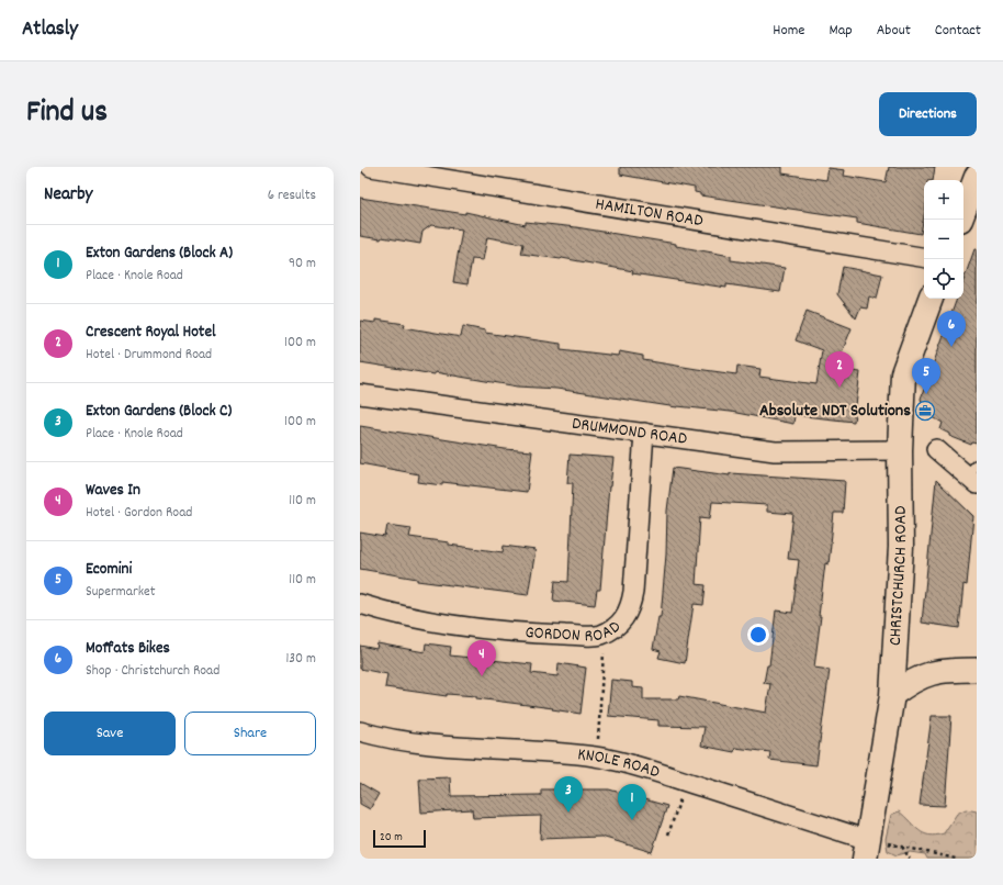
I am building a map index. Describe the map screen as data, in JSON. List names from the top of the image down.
{
  "streets": {
    "main road": ["CHRISTCHURCH ROAD"],
    "street": [
      "HAMILTON ROAD",
      "DRUMMOND ROAD",
      "GORDON ROAD",
      "KNOLE ROAD"
    ]
  },
  "crossings": [
    ["DRUMMOND ROAD", "CHRISTCHURCH ROAD"],
    ["DRUMMOND ROAD", "GORDON ROAD"],
    ["CHRISTCHURCH ROAD", "KNOLE ROAD"]
  ],
  "places": {
    "office": ["Absolute NDT Solutions"]
  },
  "scale_bar": "20 m",
  "page": {
    "header": "Atlasly",
    "nav": [
      "Home",
      "Map",
      "About",
      "Contact"
    ],
    "title": "Find us",
    "buttons": [
      "Directions",
      ["Save", "Share"]
    ],
    "heading": ["Nearby", "6 results"],
    "map_buttons": ["+", "−"],
    "list": [
      {
        "mark": "1",
        "name": "Exton Gardens (Block A)",
        "note": "Place · Knole Road",
        "value": "90 m"
      },
      {
        "mark": "2",
        "name": "Crescent Royal Hotel",
        "note": "Hotel · Drummond Road",
        "value": "100 m"
      },
      {
        "mark": "3",
        "name": "Exton Gardens (Block C)",
        "note": "Place · Knole Road",
        "value": "100 m"
      },
      {
        "mark": "4",
        "name": "Waves In",
        "note": "Hotel · Gordon Road",
        "value": "110 m"
      },
      {
        "mark": "5",
        "name": "Ecomini",
        "note": "Supermarket",
        "value": "110 m"
      },
      {
        "mark": "6",
        "name": "Moffats Bikes",
        "note": "Shop · Christchurch Road",
        "value": "130 m"
      }
    ],
    "pins": [
      "6",
      "2",
      "5",
      "4",
      "3",
      "1"
    ],
    "scale": "20 m"
  }
}
